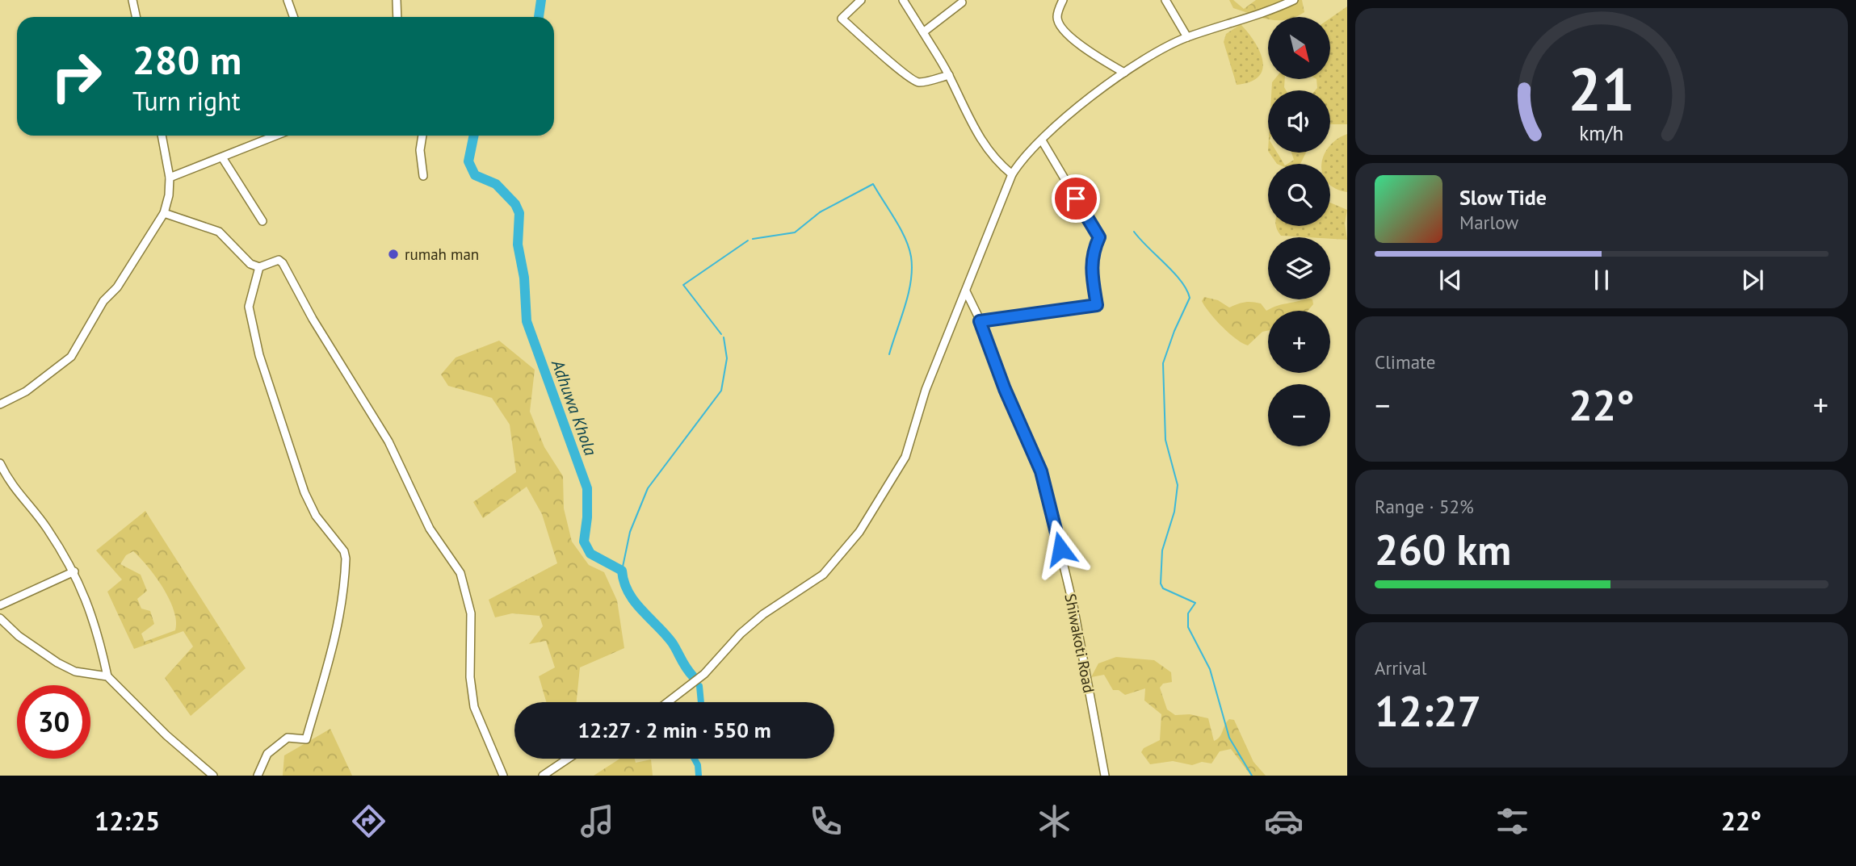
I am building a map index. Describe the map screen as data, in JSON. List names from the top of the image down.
{
  "streets": {
    "street": ["Shiwakoti Road"]
  },
  "water": ["Adhuwa Khola"],
  "places": ["rumah man"],
  "north": "bottom right",
  "page": {
    "map_buttons": ["+", "−"],
    "turn": ["280 m", "Turn right"],
    "song": ["Slow Tide", "Marlow"],
    "tile": [
      "Climate",
      ["Range · 52%", "260 km"],
      ["Arrival", "12:27"]
    ],
    "heat": ["−", "22°", "+"],
    "limit": "30",
    "trip": "12:27 · 2 min · 550 m",
    "tabs": ["12:25", "22°"],
    "gauge": ["21", "km/h"]
  }
}
